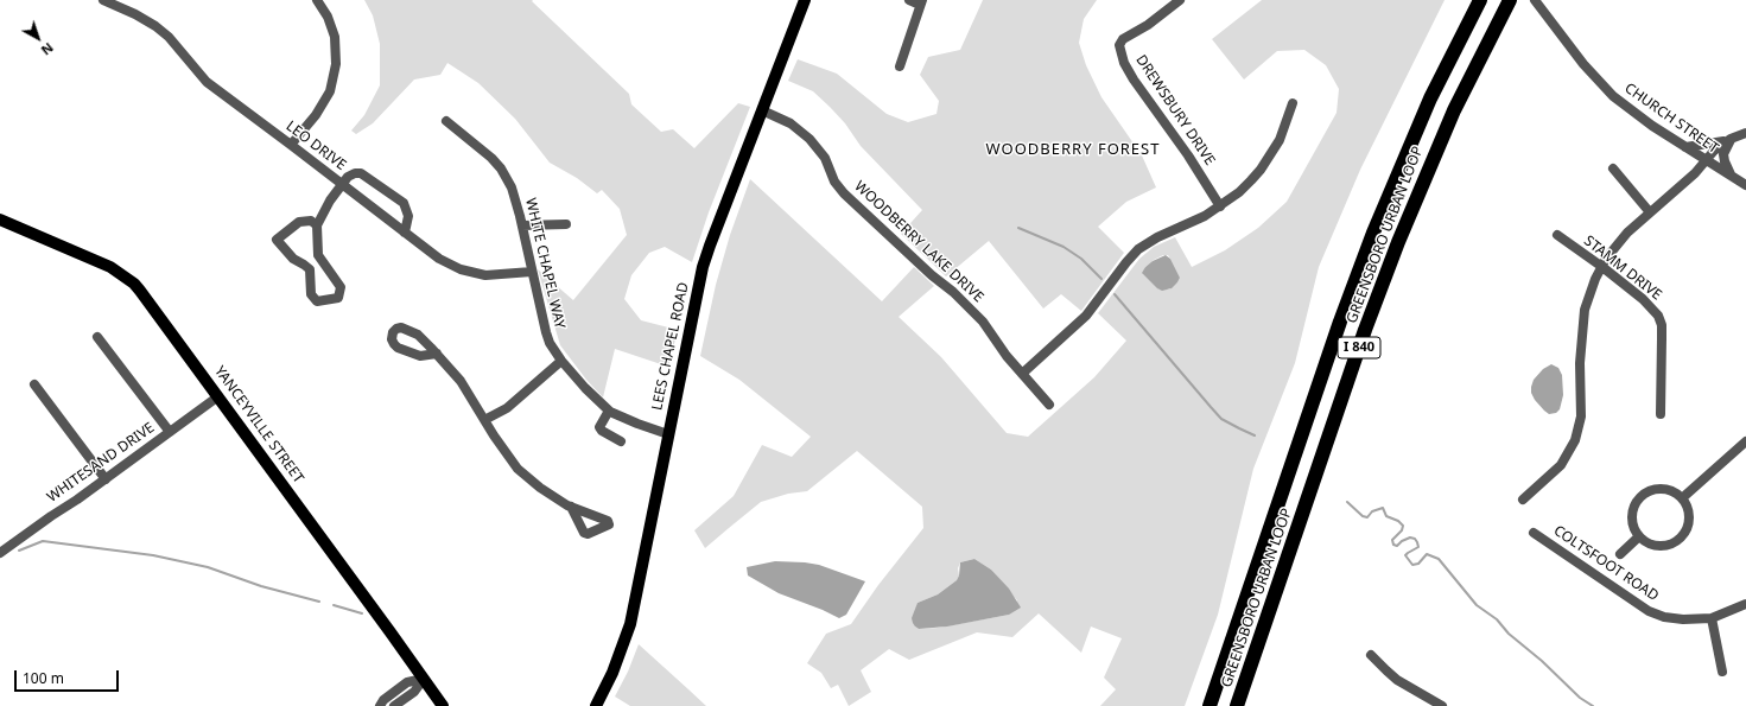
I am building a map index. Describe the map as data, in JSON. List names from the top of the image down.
{
  "streets": {
    "highway": ["GREENSBORO URBAN LOOP", "I 840"],
    "main road": ["LEES CHAPEL ROAD", "YANCEYVILLE STREET"],
    "street": [
      "DREWSBURY DRIVE",
      "CHURCH STREET",
      "LEO DRIVE",
      "WOODBERRY LAKE DRIVE",
      "WHITE CHAPEL WAY",
      "STAMM DRIVE",
      "WHITESAND DRIVE",
      "COLTSFOOT ROAD"
    ]
  },
  "crossings": [
    ["LEO DRIVE", "WHITE CHAPEL WAY"],
    ["WOODBERRY LAKE DRIVE", "LEES CHAPEL ROAD"],
    ["WHITE CHAPEL WAY", "LEES CHAPEL ROAD"],
    ["YANCEYVILLE STREET", "WHITESAND DRIVE"]
  ],
  "districts": ["WOODBERRY FOREST"],
  "scale_bar": "100 m",
  "north": "bottom right"
}
